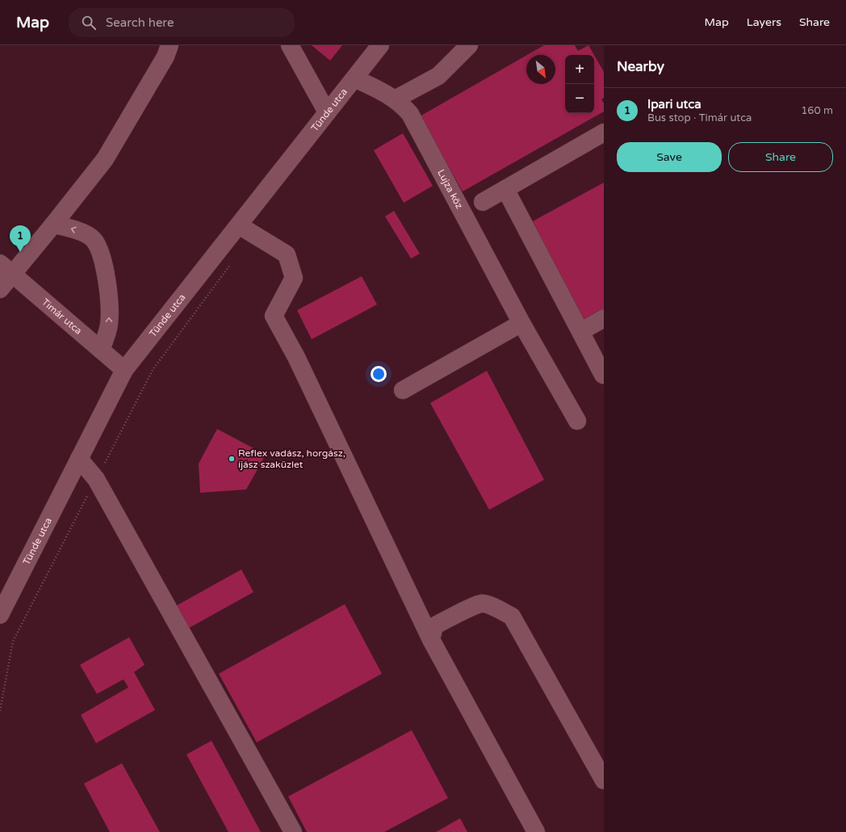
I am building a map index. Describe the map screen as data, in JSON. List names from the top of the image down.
{
  "streets": {
    "street": ["Tünde utca", "Lujza köz", "Timár utca"]
  },
  "crossings": [
    ["Tünde utca", "Lujza köz"],
    ["Tünde utca", "Timár utca"]
  ],
  "places": ["Reflex vadász, horgász, íjász szaküzlet"],
  "north": "bottom right",
  "page": {
    "header": "Map",
    "search": "Search here",
    "nav": ["Map", "Layers", "Share"],
    "heading": "Nearby",
    "map_buttons": ["+", "−"],
    "list": [
      {
        "mark": "1",
        "name": "Ipari utca",
        "note": "Bus stop · Timár utca",
        "value": "160 m"
      }
    ],
    "buttons": ["Save", "Share"],
    "pins": "1"
  }
}
